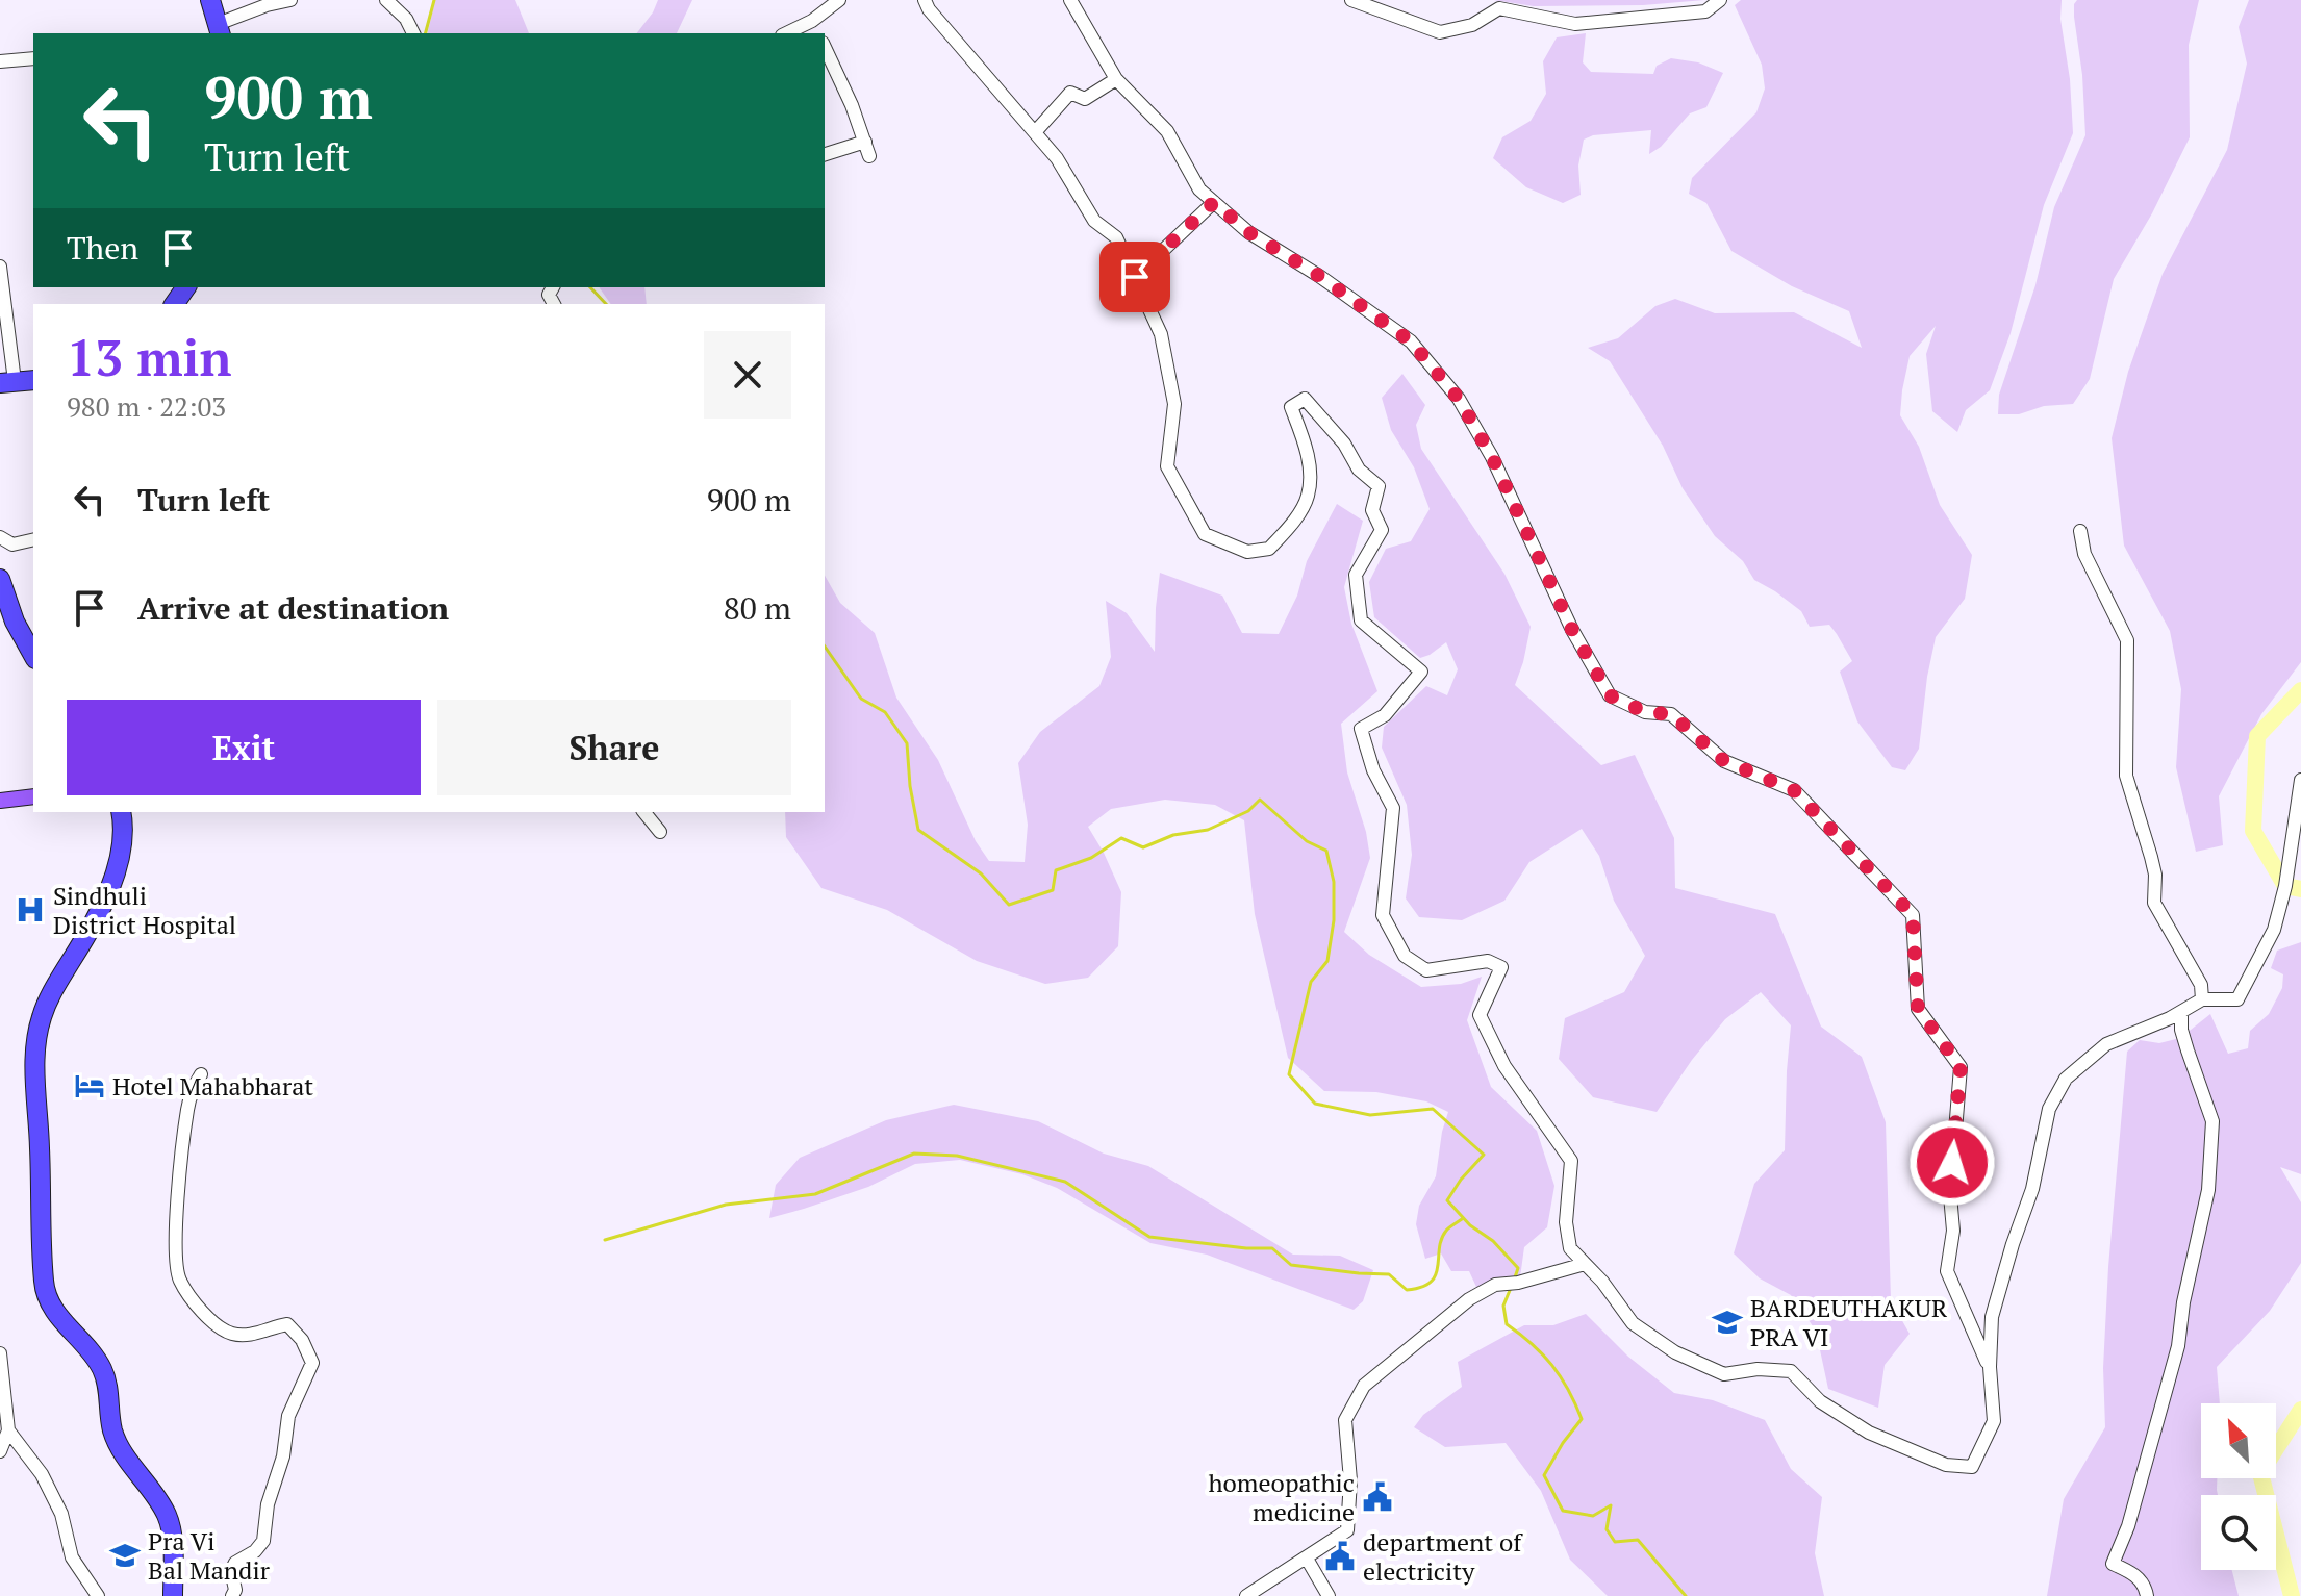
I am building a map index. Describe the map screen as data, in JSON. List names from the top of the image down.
{
  "places": {
    "hospital": ["Sindhuli District Hospital"],
    "hotel": ["Hotel Mahabharat"],
    "school or university": ["BARDEUTHAKUR PRA VI", "Pra Vi Bal Mandir"],
    "public building": ["homeopathic medicine", "department of electricity"]
  },
  "north": "top left",
  "page": {
    "turn": ["900 m", "Turn left"],
    "then": "Then",
    "heading": ["13 min", "980 m · 22:03"],
    "list": [
      {
        "name": "Turn left",
        "value": "900 m"
      },
      {
        "name": "Arrive at destination",
        "value": "80 m"
      }
    ],
    "buttons": ["Exit", "Share"]
  }
}
